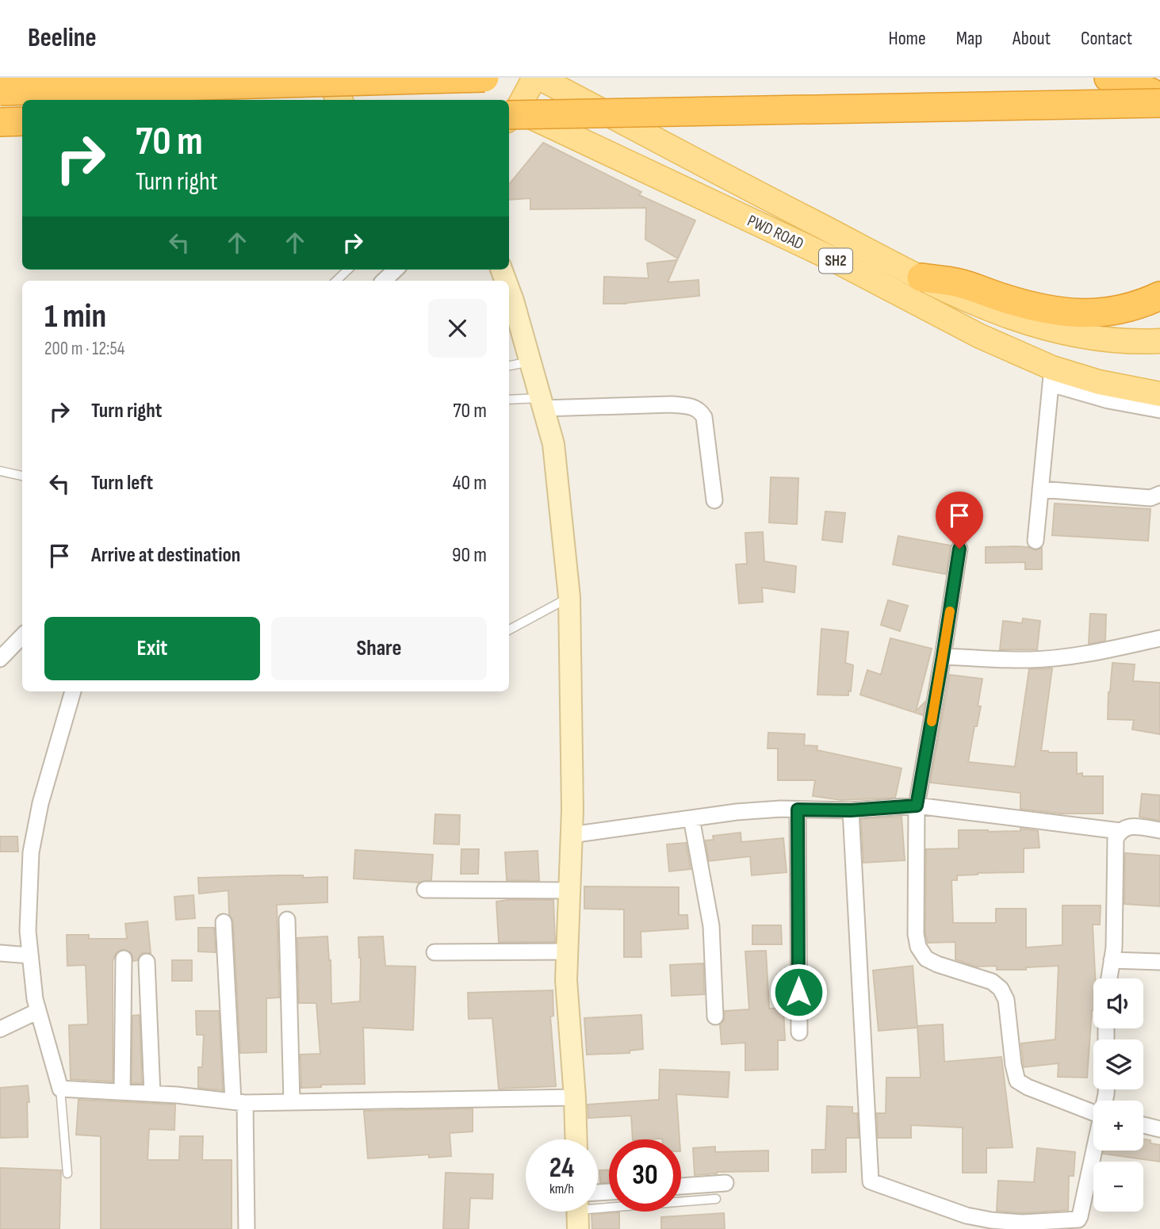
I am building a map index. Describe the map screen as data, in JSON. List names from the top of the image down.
{
  "streets": {
    "main road": ["PWD ROAD", "SH2"]
  },
  "page": {
    "header": "Beeline",
    "nav": [
      "Home",
      "Map",
      "About",
      "Contact"
    ],
    "turn": ["70 m", "Turn right"],
    "heading": ["1 min", "200 m · 12:54"],
    "list": [
      {
        "name": "Turn right",
        "value": "70 m"
      },
      {
        "name": "Turn left",
        "value": "40 m"
      },
      {
        "name": "Arrive at destination",
        "value": "90 m"
      }
    ],
    "buttons": ["Exit", "Share"],
    "map_buttons": ["+", "−"],
    "speed": "24 km/h",
    "limit": "30"
  }
}
